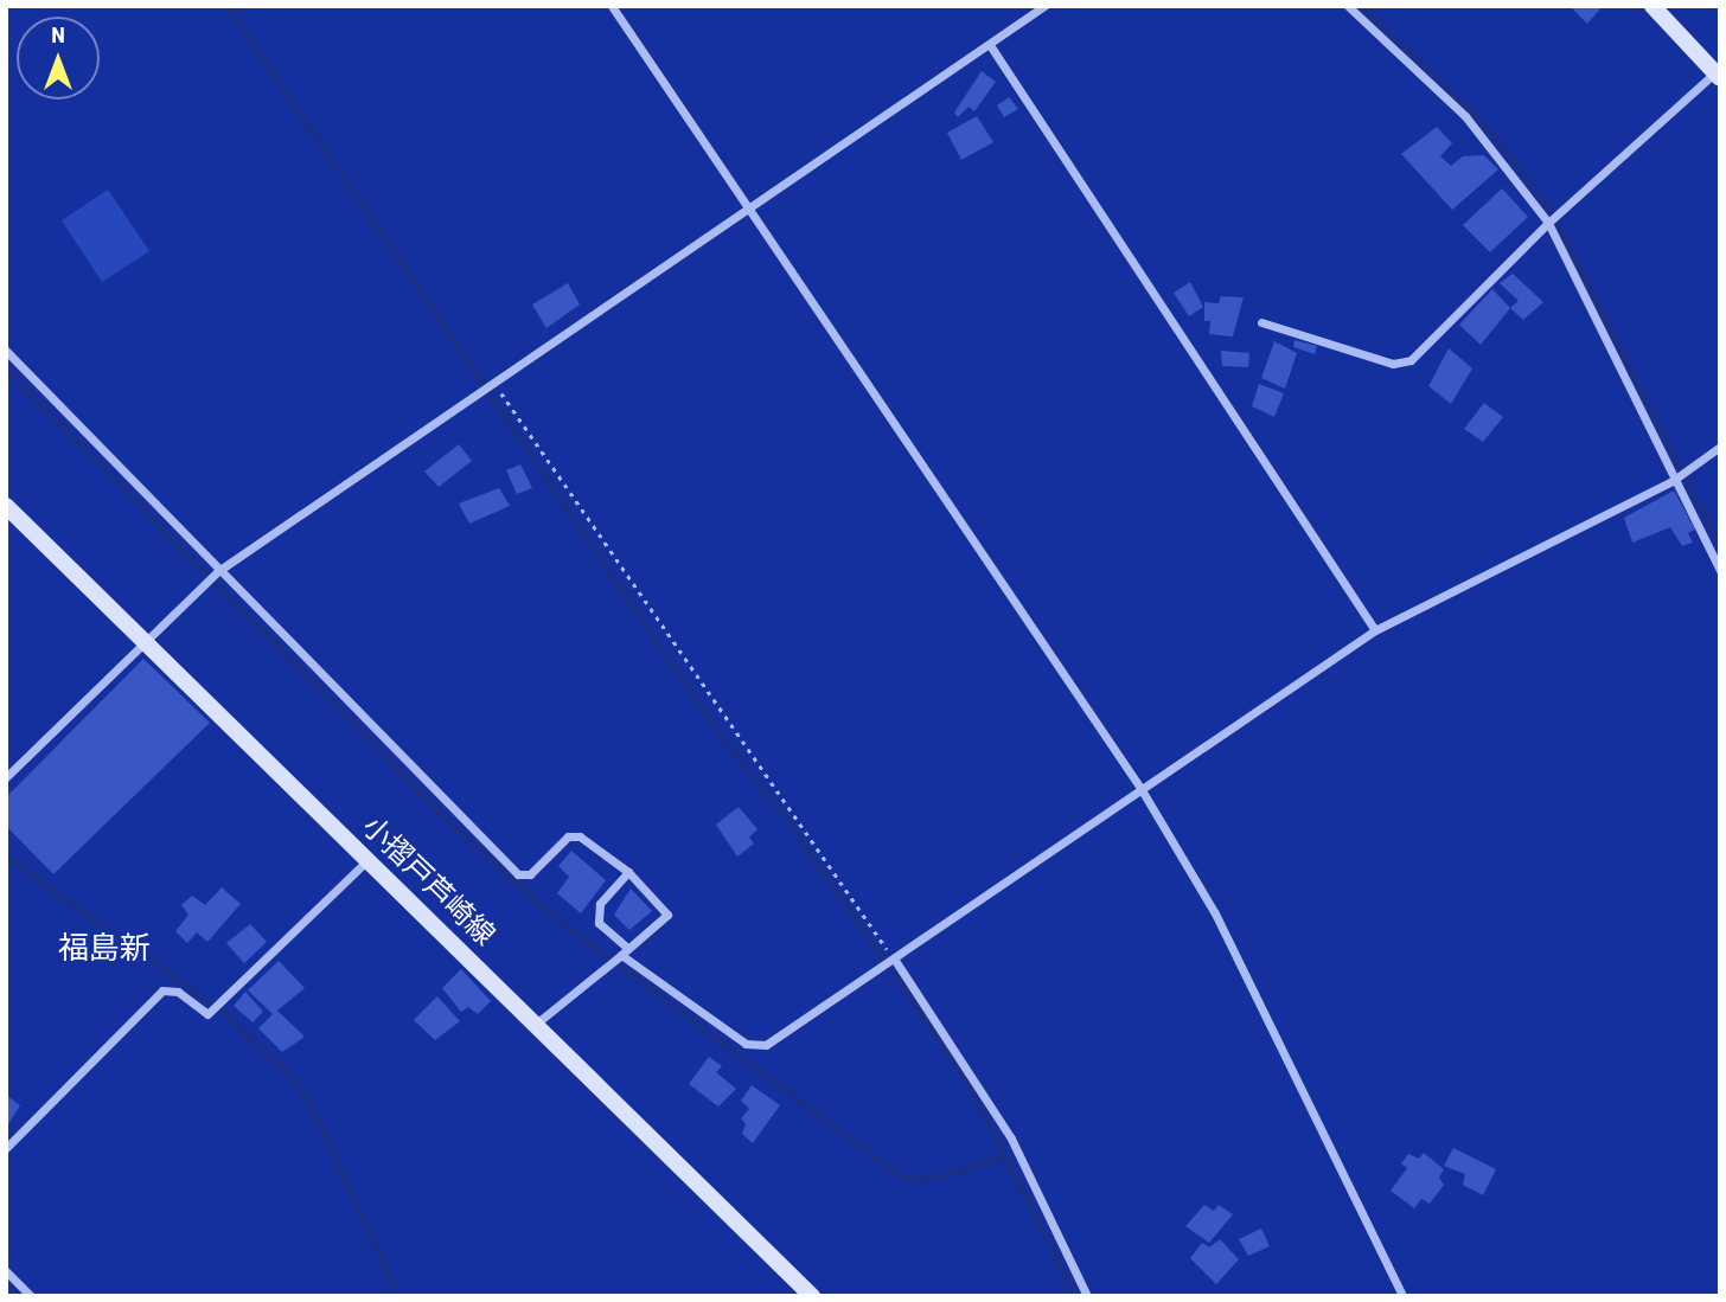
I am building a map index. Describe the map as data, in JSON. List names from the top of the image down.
{
  "streets": {
    "main road": ["小摺戸芦崎線"]
  },
  "districts": ["福島新"],
  "north": "top"
}
